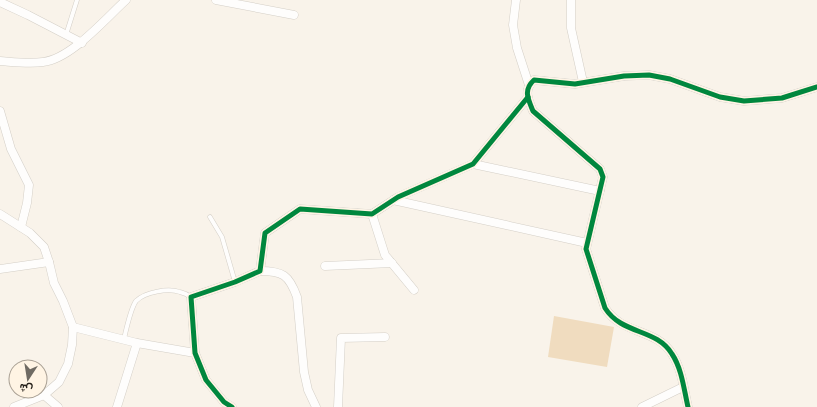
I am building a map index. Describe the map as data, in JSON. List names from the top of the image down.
{
  "north": "bottom"
}
